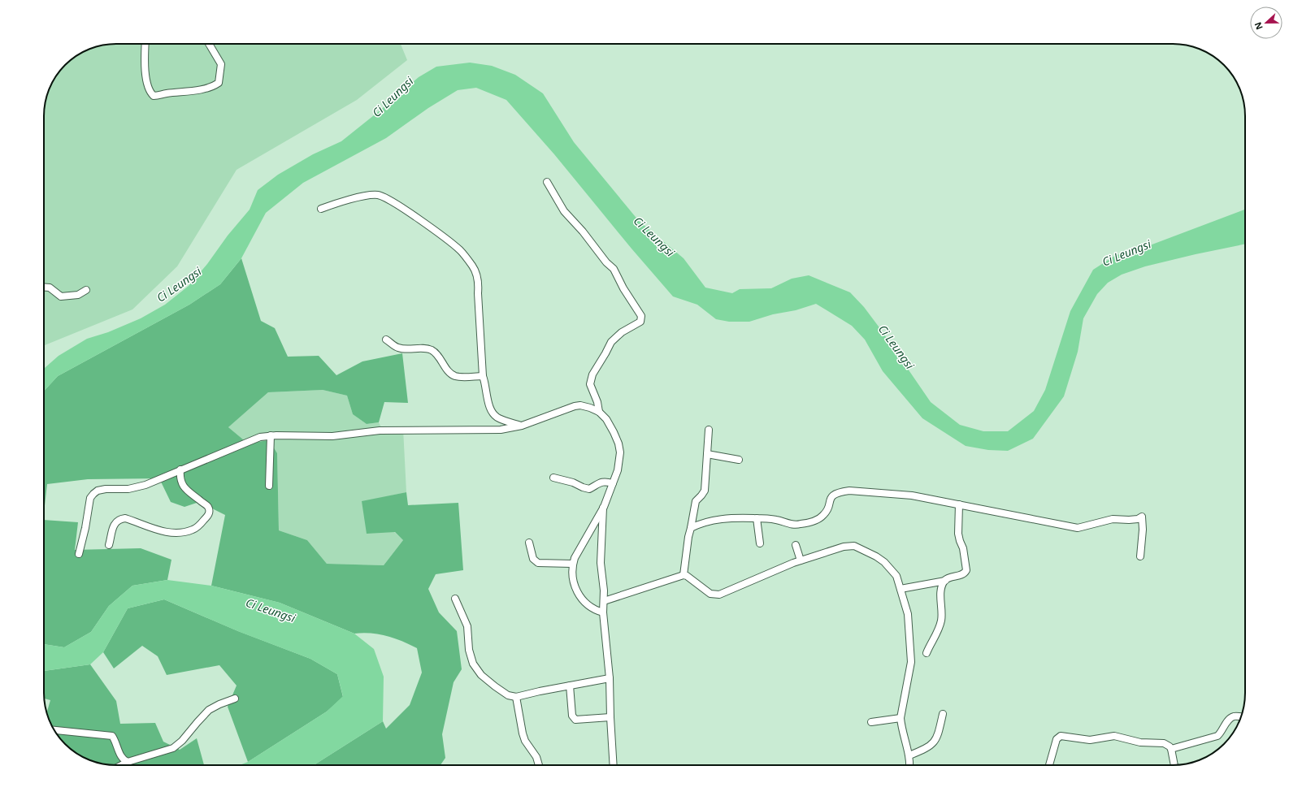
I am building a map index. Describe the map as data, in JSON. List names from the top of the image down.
{
  "water": ["Ci Leungsi"],
  "north": "left"
}
